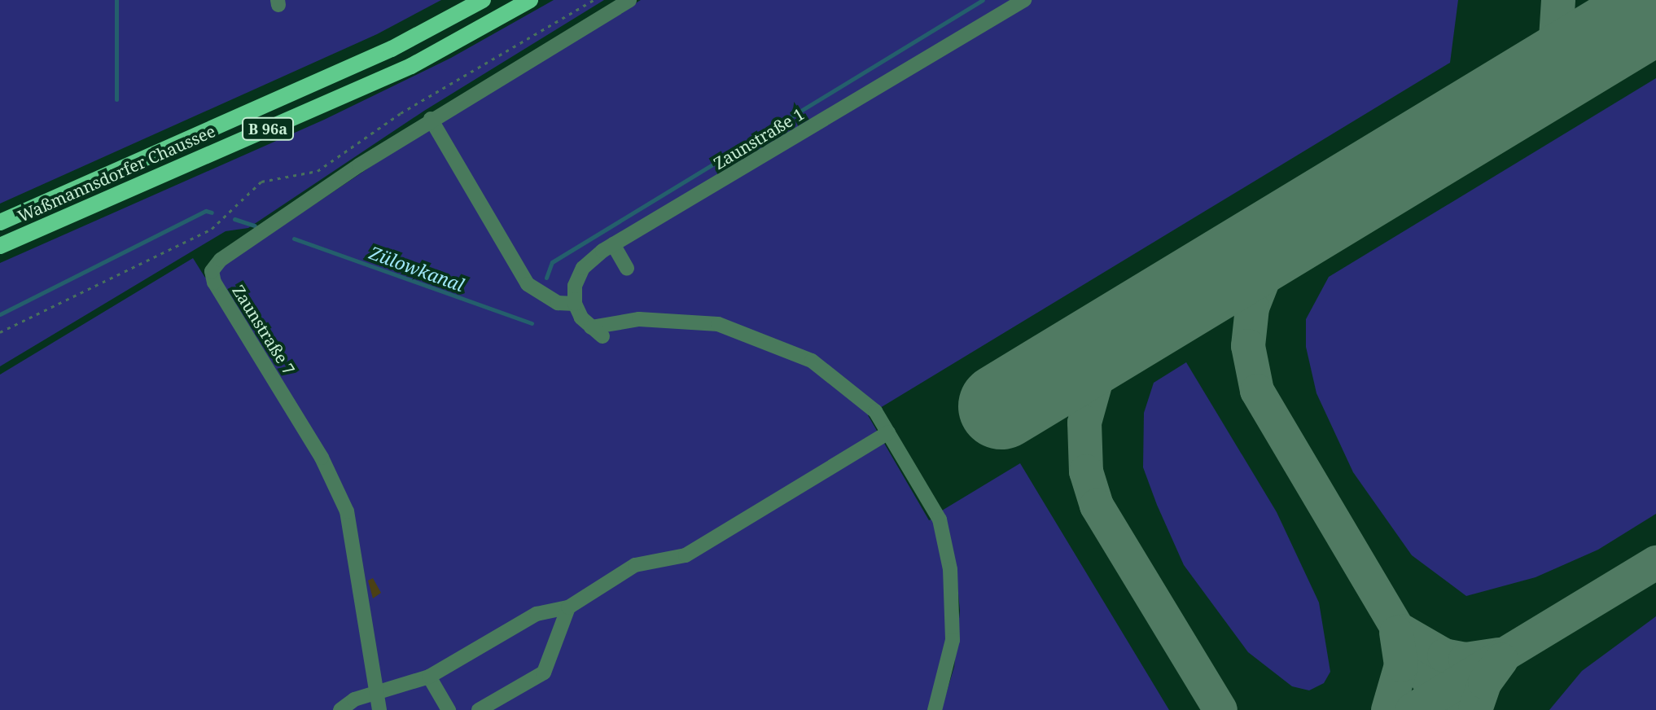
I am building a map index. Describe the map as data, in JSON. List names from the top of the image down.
{
  "streets": {
    "main road": ["B 96a", "Waßmannsdorfer Chaussee"],
    "lane": ["Zaunstraße 1", "Zaunstraße 7"]
  },
  "water": ["Zülowkanal"]
}
